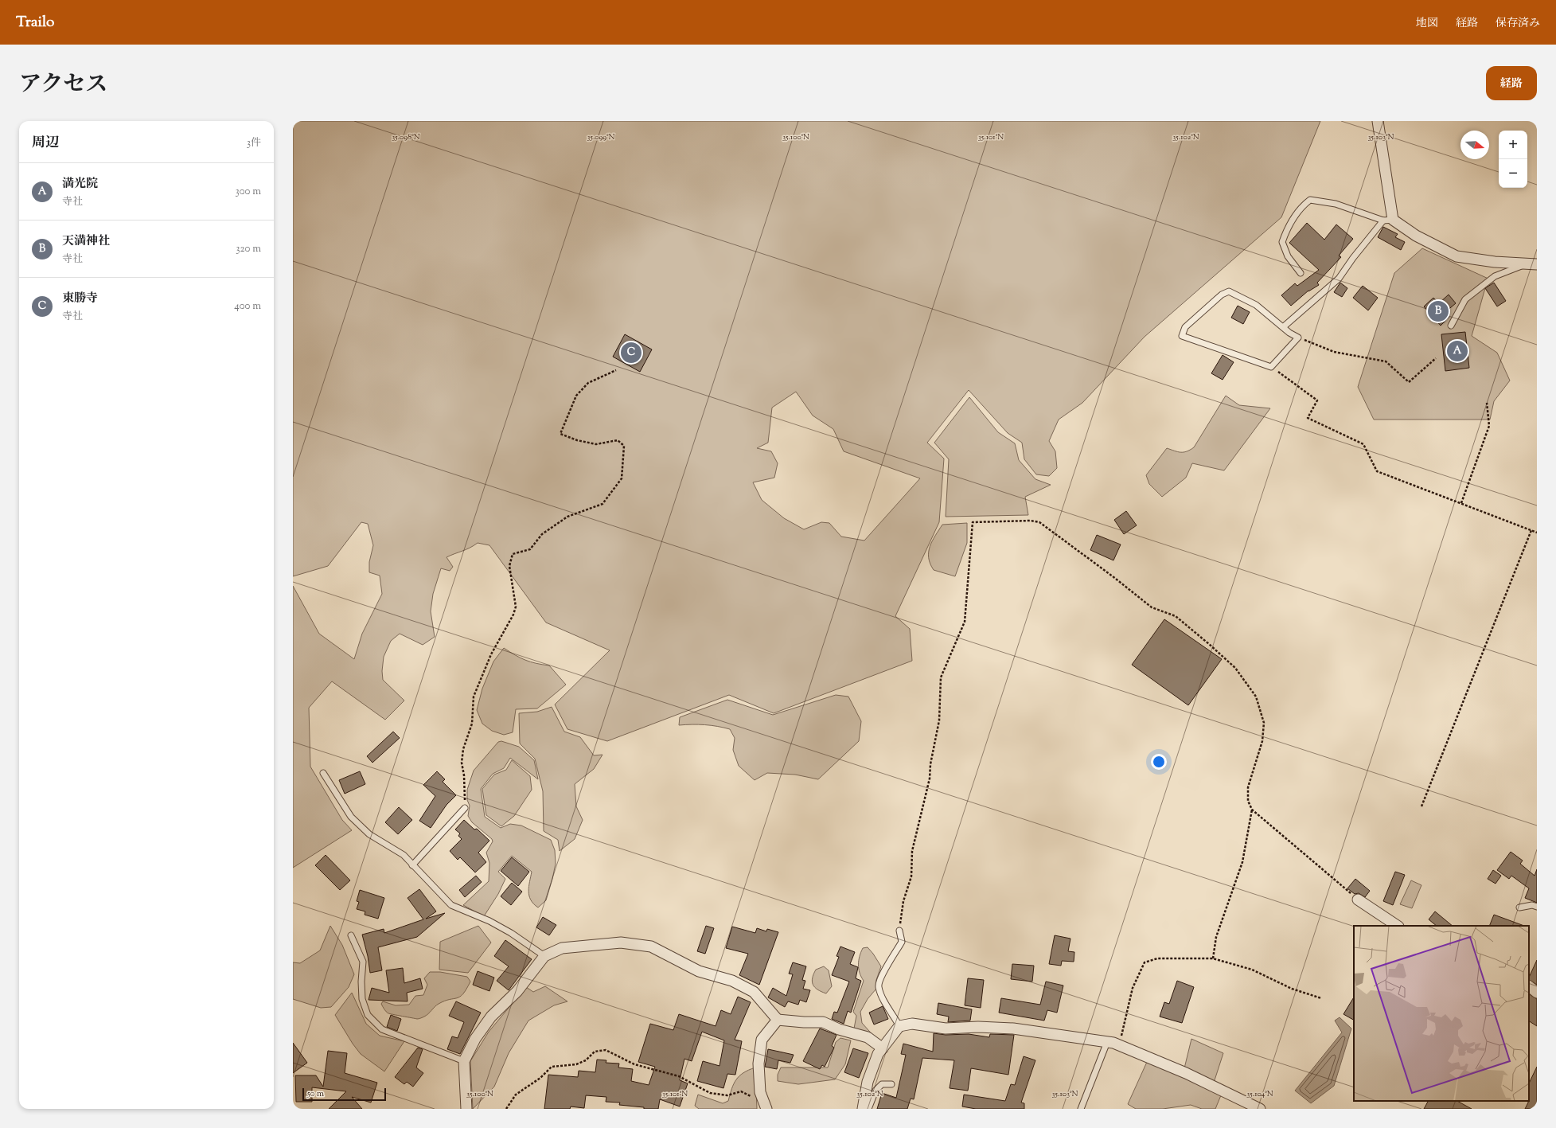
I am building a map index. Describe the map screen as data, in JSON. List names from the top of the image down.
{
  "scale_bar": "50 m",
  "north": "right",
  "page": {
    "header": "Trailo",
    "nav": ["地図", "経路", "保存済み"],
    "title": "アクセス",
    "buttons": "経路",
    "heading": ["周辺", "3件"],
    "map_buttons": ["+", "−"],
    "list": [
      {
        "mark": "A",
        "name": "満光院",
        "note": "寺社",
        "value": "300 m"
      },
      {
        "mark": "B",
        "name": "天満神社",
        "note": "寺社",
        "value": "320 m"
      },
      {
        "mark": "C",
        "name": "東勝寺",
        "note": "寺社",
        "value": "400 m"
      }
    ],
    "pins": ["B", "A", "C"],
    "scale": "50 m"
  },
  "coordinates": [
    "35.098°N",
    "35.099°N",
    "35.100°N",
    "35.101°N",
    "35.102°N",
    "35.103°N",
    "35.104°N"
  ]
}
